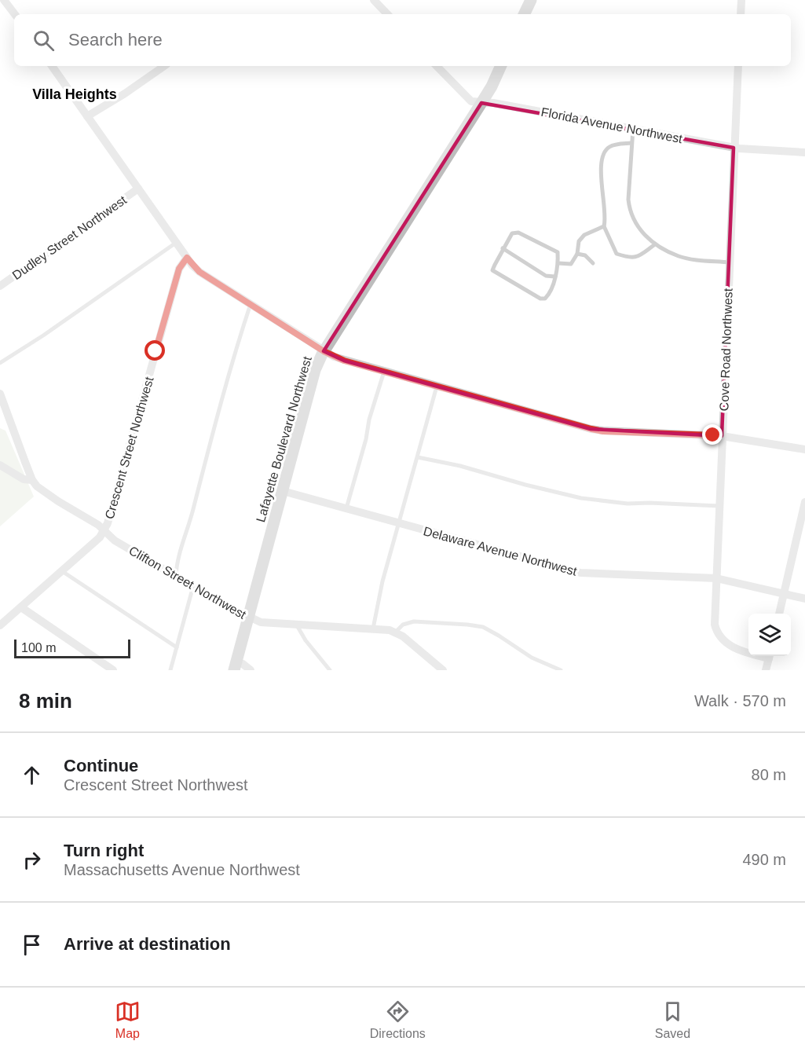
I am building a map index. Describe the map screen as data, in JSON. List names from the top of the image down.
{
  "streets": {
    "main road": ["Lafayette Boulevard Northwest"],
    "street": [
      "Florida Avenue Northwest",
      "Dudley Street Northwest",
      "Cove Road Northwest",
      "Crescent Street Northwest",
      "Delaware Avenue Northwest",
      "Clifton Street Northwest"
    ]
  },
  "crossings": [
    ["Florida Avenue Northwest", "Cove Road Northwest"],
    ["Florida Avenue Northwest", "Lafayette Boulevard Northwest"],
    ["Cove Road Northwest", "Delaware Avenue Northwest"],
    ["Lafayette Boulevard Northwest", "Delaware Avenue Northwest"],
    ["Lafayette Boulevard Northwest", "Clifton Street Northwest"],
    ["Crescent Street Northwest", "Clifton Street Northwest"]
  ],
  "districts": ["Villa Heights"],
  "scale_bar": "100 m",
  "page": {
    "search": "Search here",
    "scale": "100 m",
    "heading": ["8 min", "Walk · 570 m"],
    "list": [
      ["Continue", "Crescent Street Northwest", "80 m"],
      ["Turn right", "Massachusetts Avenue Northwest", "490 m"],
      "Arrive at destination"
    ],
    "nav": ["Map", "Directions", "Saved"]
  }
}
